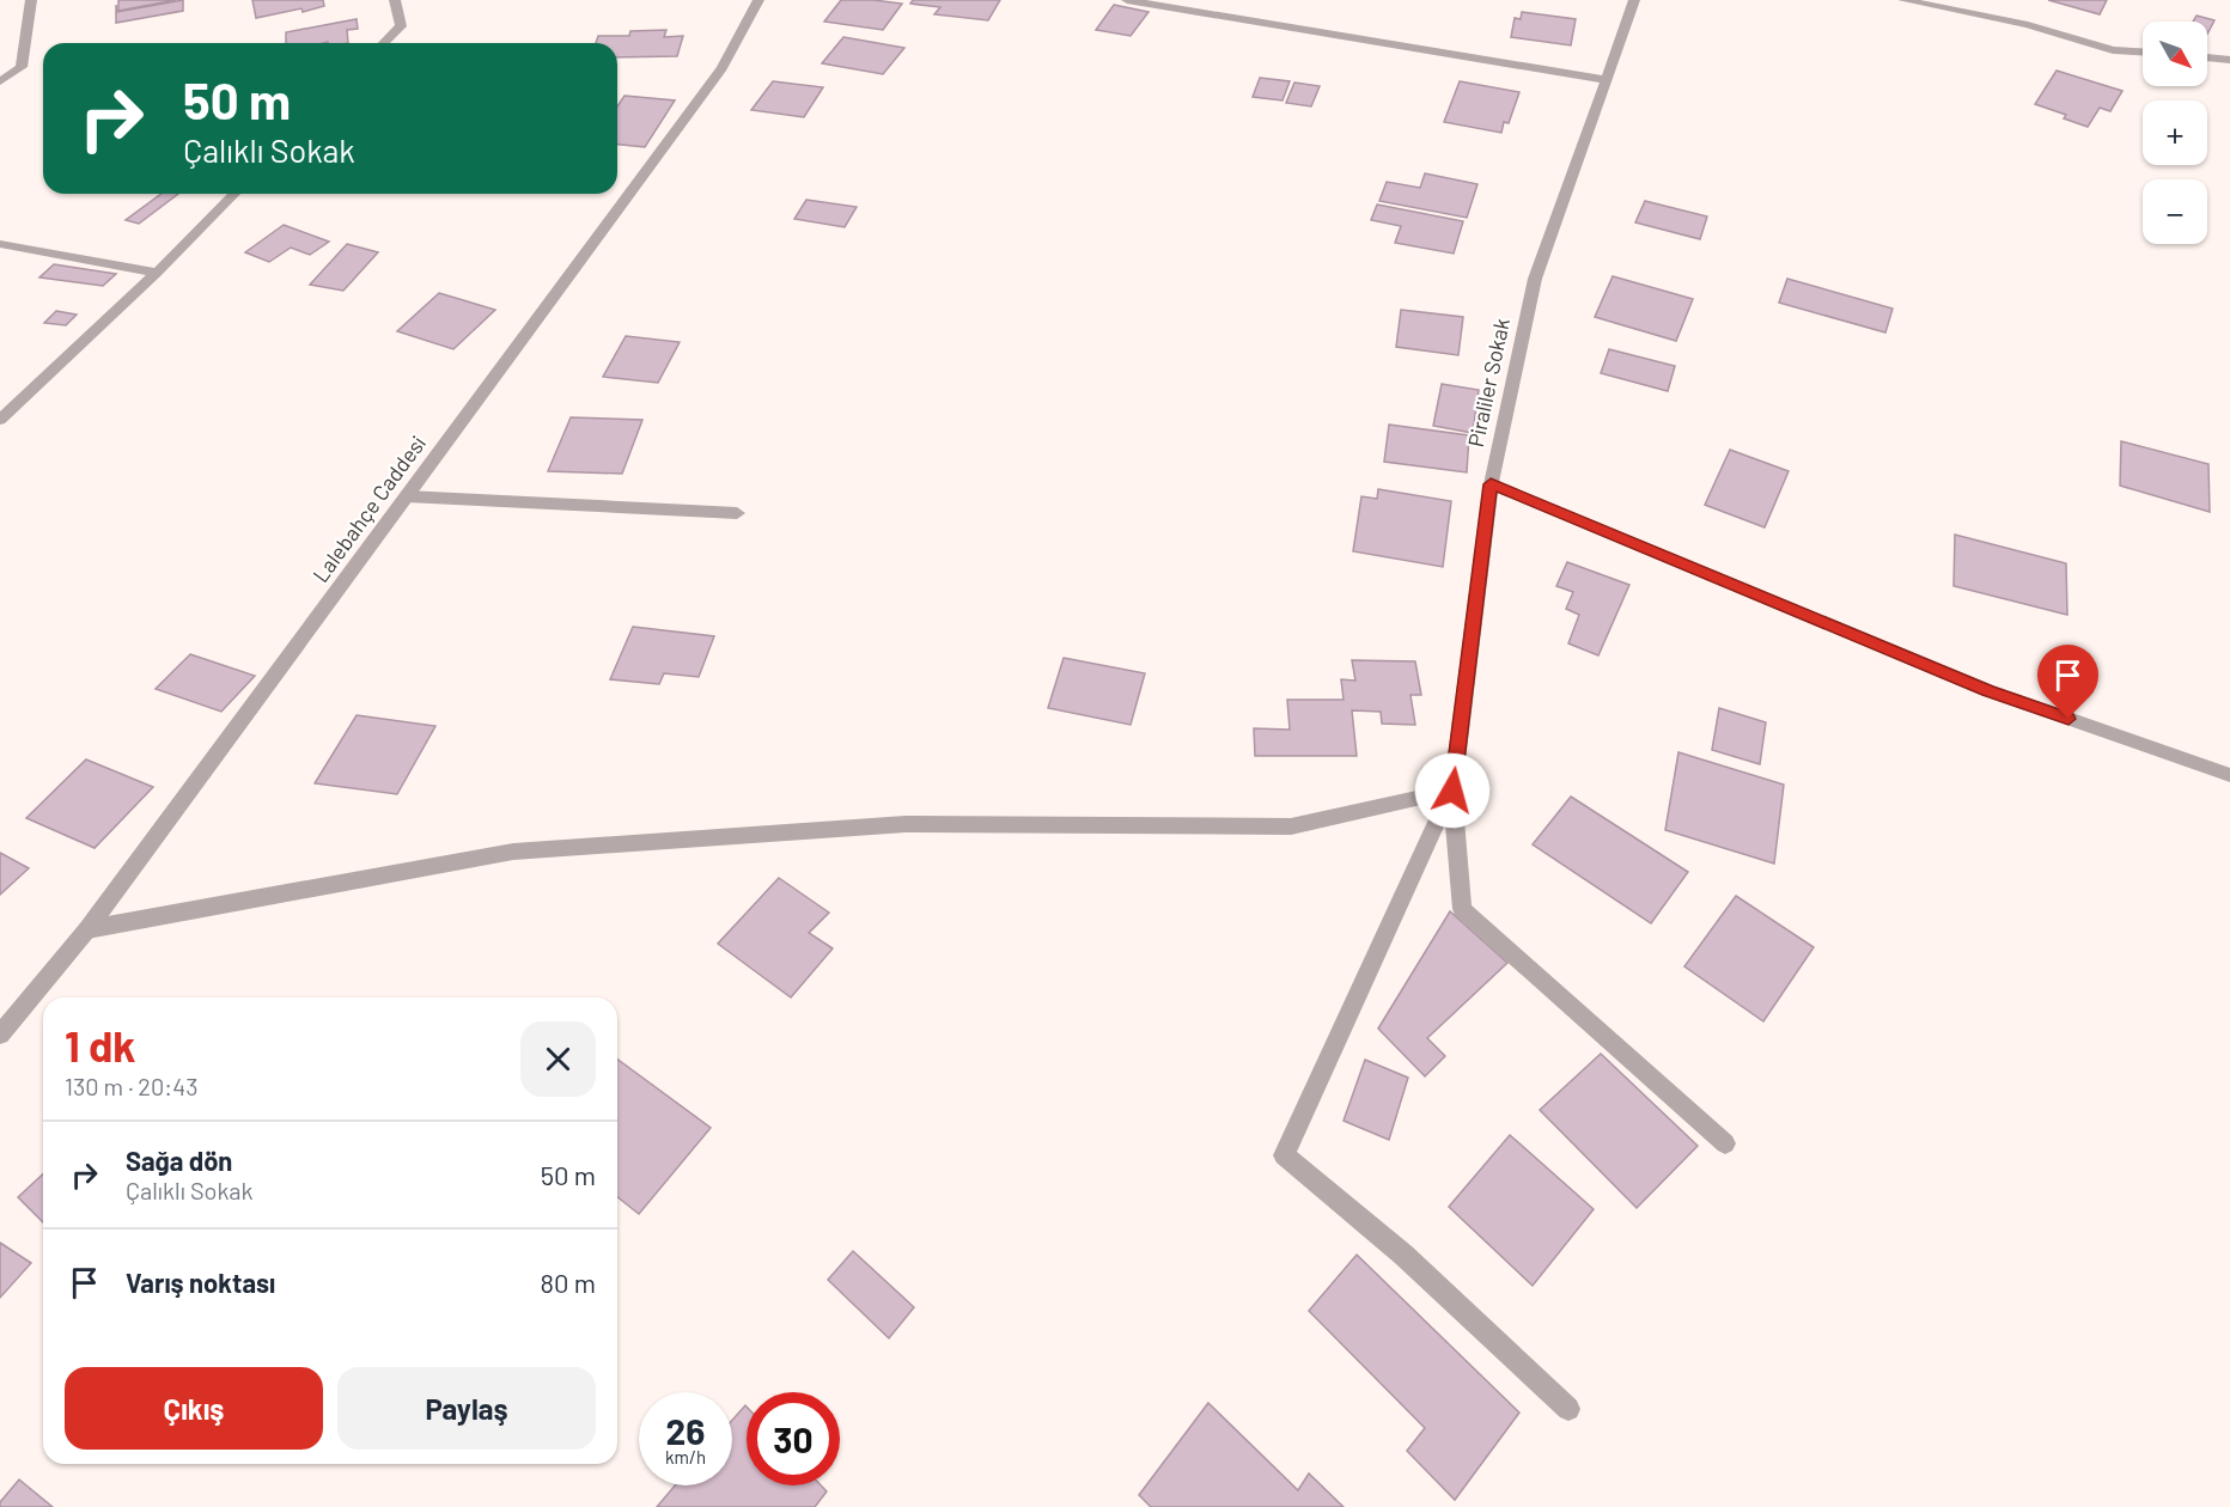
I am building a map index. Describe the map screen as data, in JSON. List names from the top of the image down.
{
  "streets": {
    "street": ["Piraliler Sokak", "Lalebahçe Caddesi"]
  },
  "north": "bottom right",
  "page": {
    "map_buttons": ["+", "−"],
    "turn": ["50 m", "Çalıklı Sokak"],
    "heading": ["1 dk", "130 m · 20:43"],
    "list": [
      {
        "name": "Sağa dön",
        "note": "Çalıklı Sokak",
        "value": "50 m"
      },
      {
        "name": "Varış noktası",
        "value": "80 m"
      }
    ],
    "buttons": ["Çıkış", "Paylaş"],
    "speed": "26 km/h",
    "limit": "30"
  }
}
